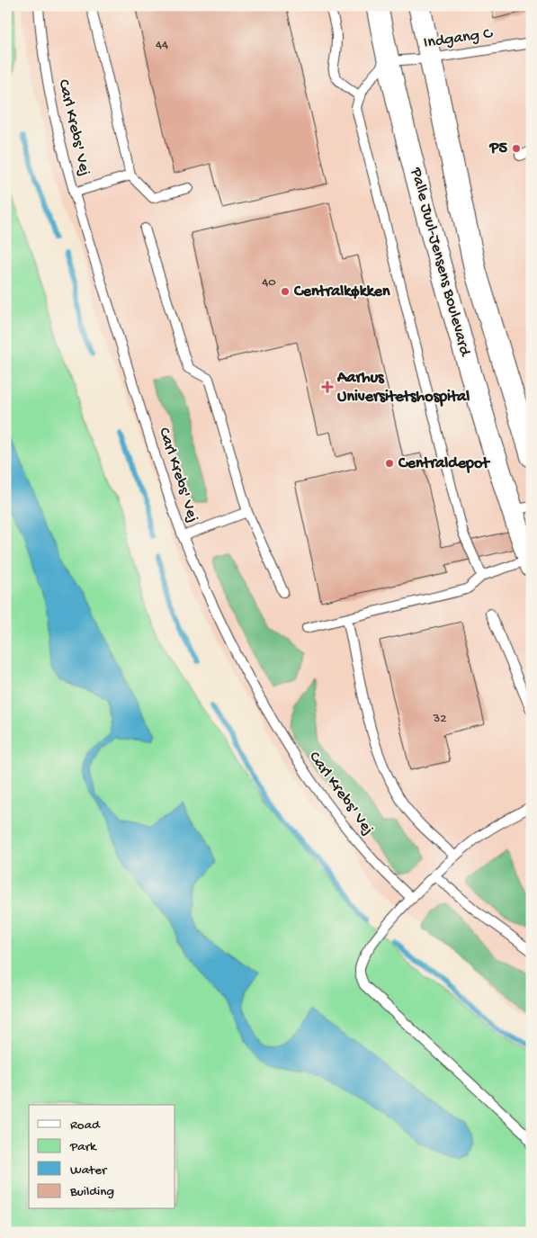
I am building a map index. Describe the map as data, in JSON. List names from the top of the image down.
{
  "streets": {
    "street": ["Palle Juul-Jensens Boulevard"],
    "lane": ["Indgang C", "Carl Krebs' Vej"]
  },
  "crossings": [
    ["Indgang C", "Palle Juul-Jensens Boulevard"]
  ],
  "places": {
    "other": ["P5", "Centralkøkken", "Centraldepot"],
    "health": ["Aarhus Universitetshospital"]
  },
  "house_numbers": ["44", "40", "32"],
  "legend": [
    "Road",
    "Park",
    "Water",
    "Building"
  ]
}
